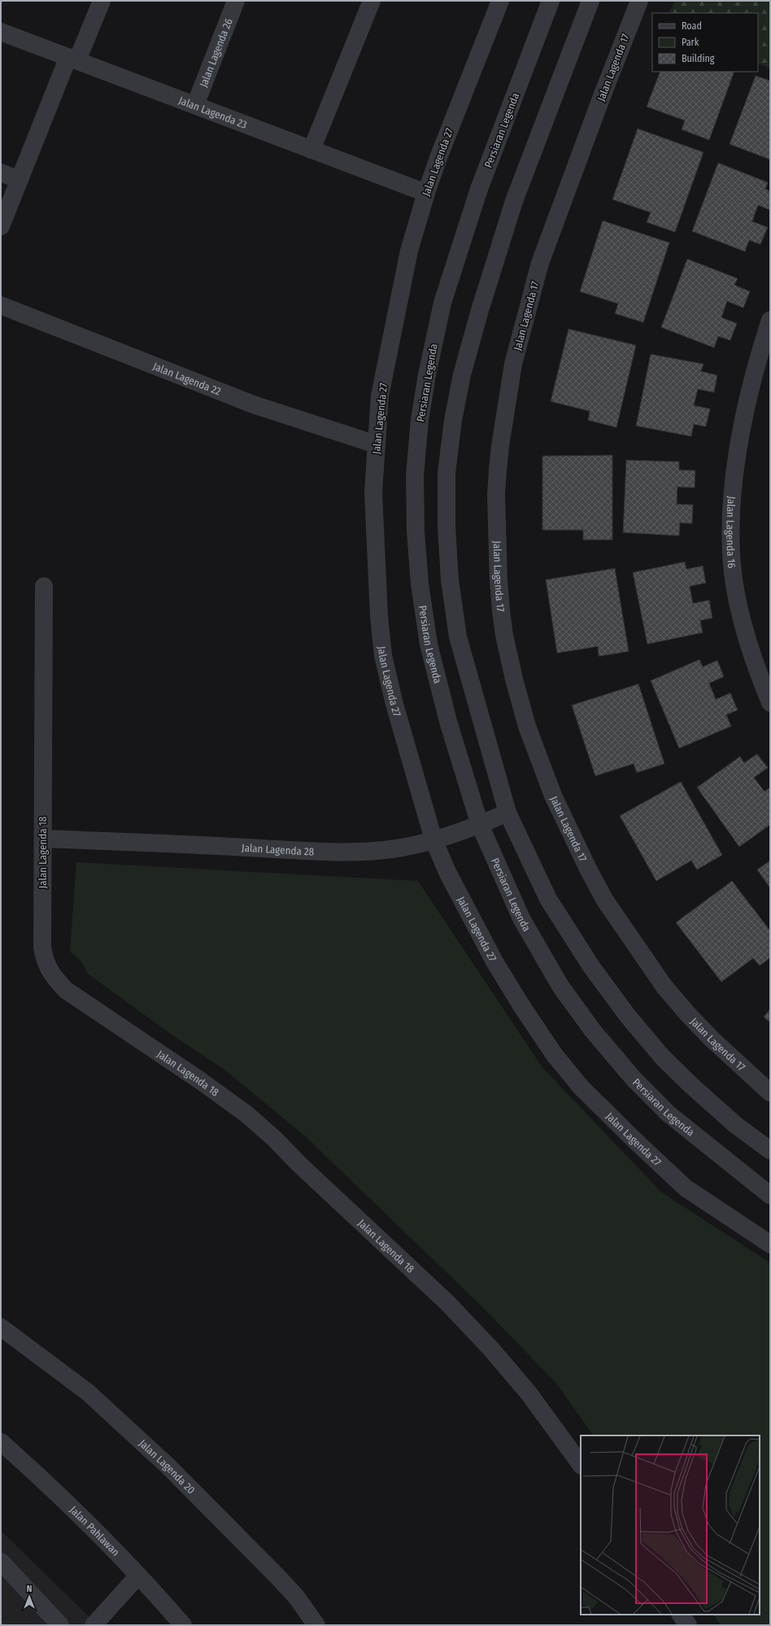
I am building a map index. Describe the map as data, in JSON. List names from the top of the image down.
{
  "streets": {
    "street": [
      "Jalan Lagenda 26",
      "Jalan Lagenda 17",
      "Jalan Lagenda 23",
      "Persiaran Legenda",
      "Jalan Lagenda 27",
      "Jalan Lagenda 22",
      "Jalan Lagenda 16",
      "Jalan Lagenda 28",
      "Jalan Lagenda 18",
      "Jalan Lagenda 20",
      "Jalan Pahlawan"
    ]
  },
  "crossings": [
    ["Jalan Lagenda 26", "Jalan Lagenda 23"],
    ["Jalan Lagenda 23", "Jalan Lagenda 27"],
    ["Persiaran Legenda", "Jalan Lagenda 28"],
    ["Jalan Lagenda 27", "Jalan Lagenda 22"],
    ["Jalan Lagenda 27", "Jalan Lagenda 28"],
    ["Jalan Lagenda 28", "Jalan Lagenda 18"]
  ],
  "legend": ["Road", "Park", "Building"],
  "north": "top"
}
